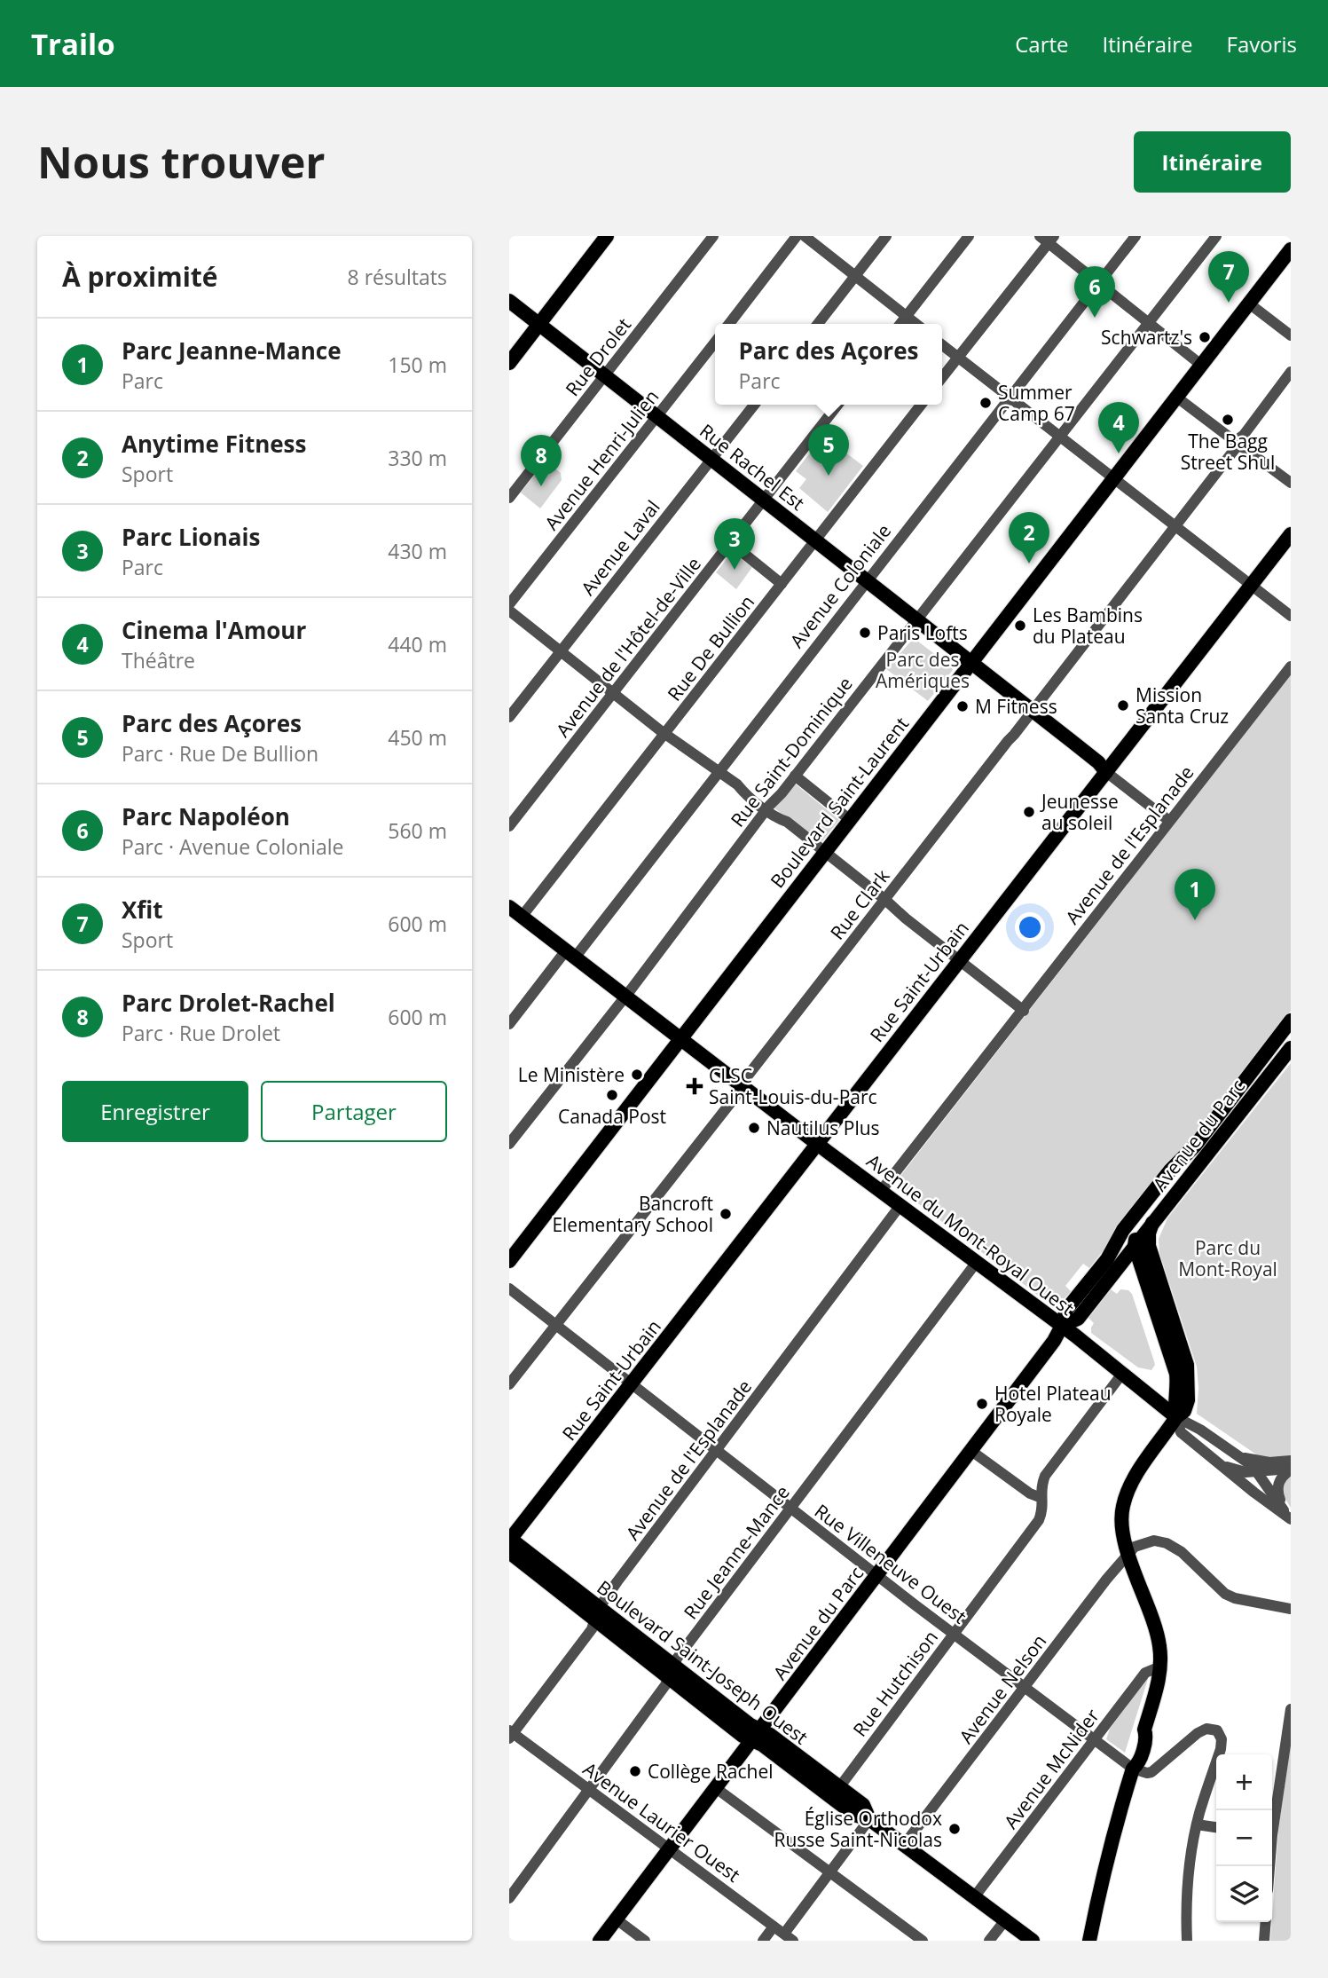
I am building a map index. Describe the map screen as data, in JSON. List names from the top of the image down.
{
  "streets": {
    "main road": [
      "Rue Rachel Est",
      "Boulevard Saint-Laurent",
      "Rue Saint-Urbain",
      "Avenue du Parc",
      "Avenue du Mont-Royal Ouest",
      "Boulevard Saint-Joseph Ouest"
    ],
    "street": [
      "Rue Drolet",
      "Avenue Henri-Julien",
      "Avenue Laval",
      "Avenue Coloniale",
      "Avenue de l'Hôtel-de-Ville",
      "Rue De Bullion",
      "Rue Saint-Dominique",
      "Avenue de l'Esplanade",
      "Rue Clark",
      "Rue Jeanne-Mance",
      "Rue Villeneuve Ouest",
      "Rue Hutchison",
      "Avenue Nelson",
      "Avenue McNider",
      "Avenue Laurier Ouest"
    ]
  },
  "crossings": [
    ["Rue Drolet", "Rue Rachel Est"],
    ["Avenue Henri-Julien", "Rue Rachel Est"],
    ["Rue Rachel Est", "Avenue Laval"],
    ["Rue Rachel Est", "Avenue Coloniale"],
    ["Rue Rachel Est", "Avenue de l'Hôtel-de-Ville"],
    ["Rue Rachel Est", "Rue De Bullion"],
    ["Rue Rachel Est", "Rue Saint-Dominique"],
    ["Rue Rachel Est", "Boulevard Saint-Laurent"],
    ["Rue Rachel Est", "Rue Clark"],
    ["Rue Rachel Est", "Rue Saint-Urbain"],
    ["Avenue Coloniale", "Avenue du Mont-Royal Ouest"],
    ["Rue De Bullion", "Avenue du Mont-Royal Ouest"],
    ["Rue Saint-Dominique", "Avenue du Mont-Royal Ouest"],
    ["Boulevard Saint-Laurent", "Avenue du Mont-Royal Ouest"],
    ["Avenue de l'Esplanade", "Avenue du Mont-Royal Ouest"],
    ["Avenue de l'Esplanade", "Rue Villeneuve Ouest"],
    ["Avenue de l'Esplanade", "Boulevard Saint-Joseph Ouest"],
    ["Avenue de l'Esplanade", "Avenue Laurier Ouest"],
    ["Rue Clark", "Avenue du Mont-Royal Ouest"],
    ["Rue Clark", "Rue Villeneuve Ouest"],
    ["Rue Saint-Urbain", "Avenue du Mont-Royal Ouest"],
    ["Rue Saint-Urbain", "Rue Villeneuve Ouest"],
    ["Rue Saint-Urbain", "Boulevard Saint-Joseph Ouest"],
    ["Avenue du Parc", "Avenue du Mont-Royal Ouest"],
    ["Avenue du Parc", "Rue Villeneuve Ouest"],
    ["Avenue du Parc", "Boulevard Saint-Joseph Ouest"],
    ["Avenue du Parc", "Avenue Laurier Ouest"],
    ["Avenue du Mont-Royal Ouest", "Rue Jeanne-Mance"],
    ["Avenue du Mont-Royal Ouest", "Rue Hutchison"],
    ["Rue Jeanne-Mance", "Rue Villeneuve Ouest"],
    ["Rue Jeanne-Mance", "Boulevard Saint-Joseph Ouest"],
    ["Rue Jeanne-Mance", "Avenue Laurier Ouest"],
    ["Rue Villeneuve Ouest", "Rue Hutchison"],
    ["Rue Villeneuve Ouest", "Avenue Nelson"],
    ["Rue Villeneuve Ouest", "Avenue McNider"],
    ["Boulevard Saint-Joseph Ouest", "Rue Hutchison"],
    ["Boulevard Saint-Joseph Ouest", "Avenue Nelson"],
    ["Boulevard Saint-Joseph Ouest", "Avenue McNider"]
  ],
  "parks": ["Parc des Amériques", "Parc du Mont-Royal"],
  "places": {
    "other": [
      "Schwartz's",
      "Summer Camp 67",
      "The Bagg Street Shul",
      "Les Bambins du Plateau",
      "Paris Lofts",
      "Mission Santa Cruz",
      "M Fitness",
      "Jeunesse au soleil",
      "Le Ministère",
      "Canada Post",
      "Nautilus Plus",
      "Bancroft Elementary School",
      "Hotel Plateau Royale",
      "Collège Rachel",
      "Église Orthodox Russe Saint-Nicolas"
    ],
    "health": ["CLSC Saint-Louis-du-Parc"]
  },
  "page": {
    "header": "Trailo",
    "nav": ["Carte", "Itinéraire", "Favoris"],
    "buttons": [
      "Itinéraire",
      ["Enregistrer", "Partager"]
    ],
    "title": "Nous trouver",
    "heading": ["À proximité", "8 résultats"],
    "pins": [
      "7",
      "6",
      "4",
      "5",
      "8",
      "2",
      "3",
      "1"
    ],
    "list": [
      {
        "mark": "1",
        "name": "Parc Jeanne-Mance",
        "note": "Parc",
        "value": "150 m"
      },
      {
        "mark": "2",
        "name": "Anytime Fitness",
        "note": "Sport",
        "value": "330 m"
      },
      {
        "mark": "3",
        "name": "Parc Lionais",
        "note": "Parc",
        "value": "430 m"
      },
      {
        "mark": "4",
        "name": "Cinema l'Amour",
        "note": "Théâtre",
        "value": "440 m"
      },
      {
        "mark": "5",
        "name": "Parc des Açores",
        "note": "Parc · Rue De Bullion",
        "value": "450 m"
      },
      {
        "mark": "6",
        "name": "Parc Napoléon",
        "note": "Parc · Avenue Coloniale",
        "value": "560 m"
      },
      {
        "mark": "7",
        "name": "Xfit",
        "note": "Sport",
        "value": "600 m"
      },
      {
        "mark": "8",
        "name": "Parc Drolet-Rachel",
        "note": "Parc · Rue Drolet",
        "value": "600 m"
      }
    ],
    "popup": ["Parc des Açores", "Parc"],
    "map_buttons": ["+", "−"]
  }
}
